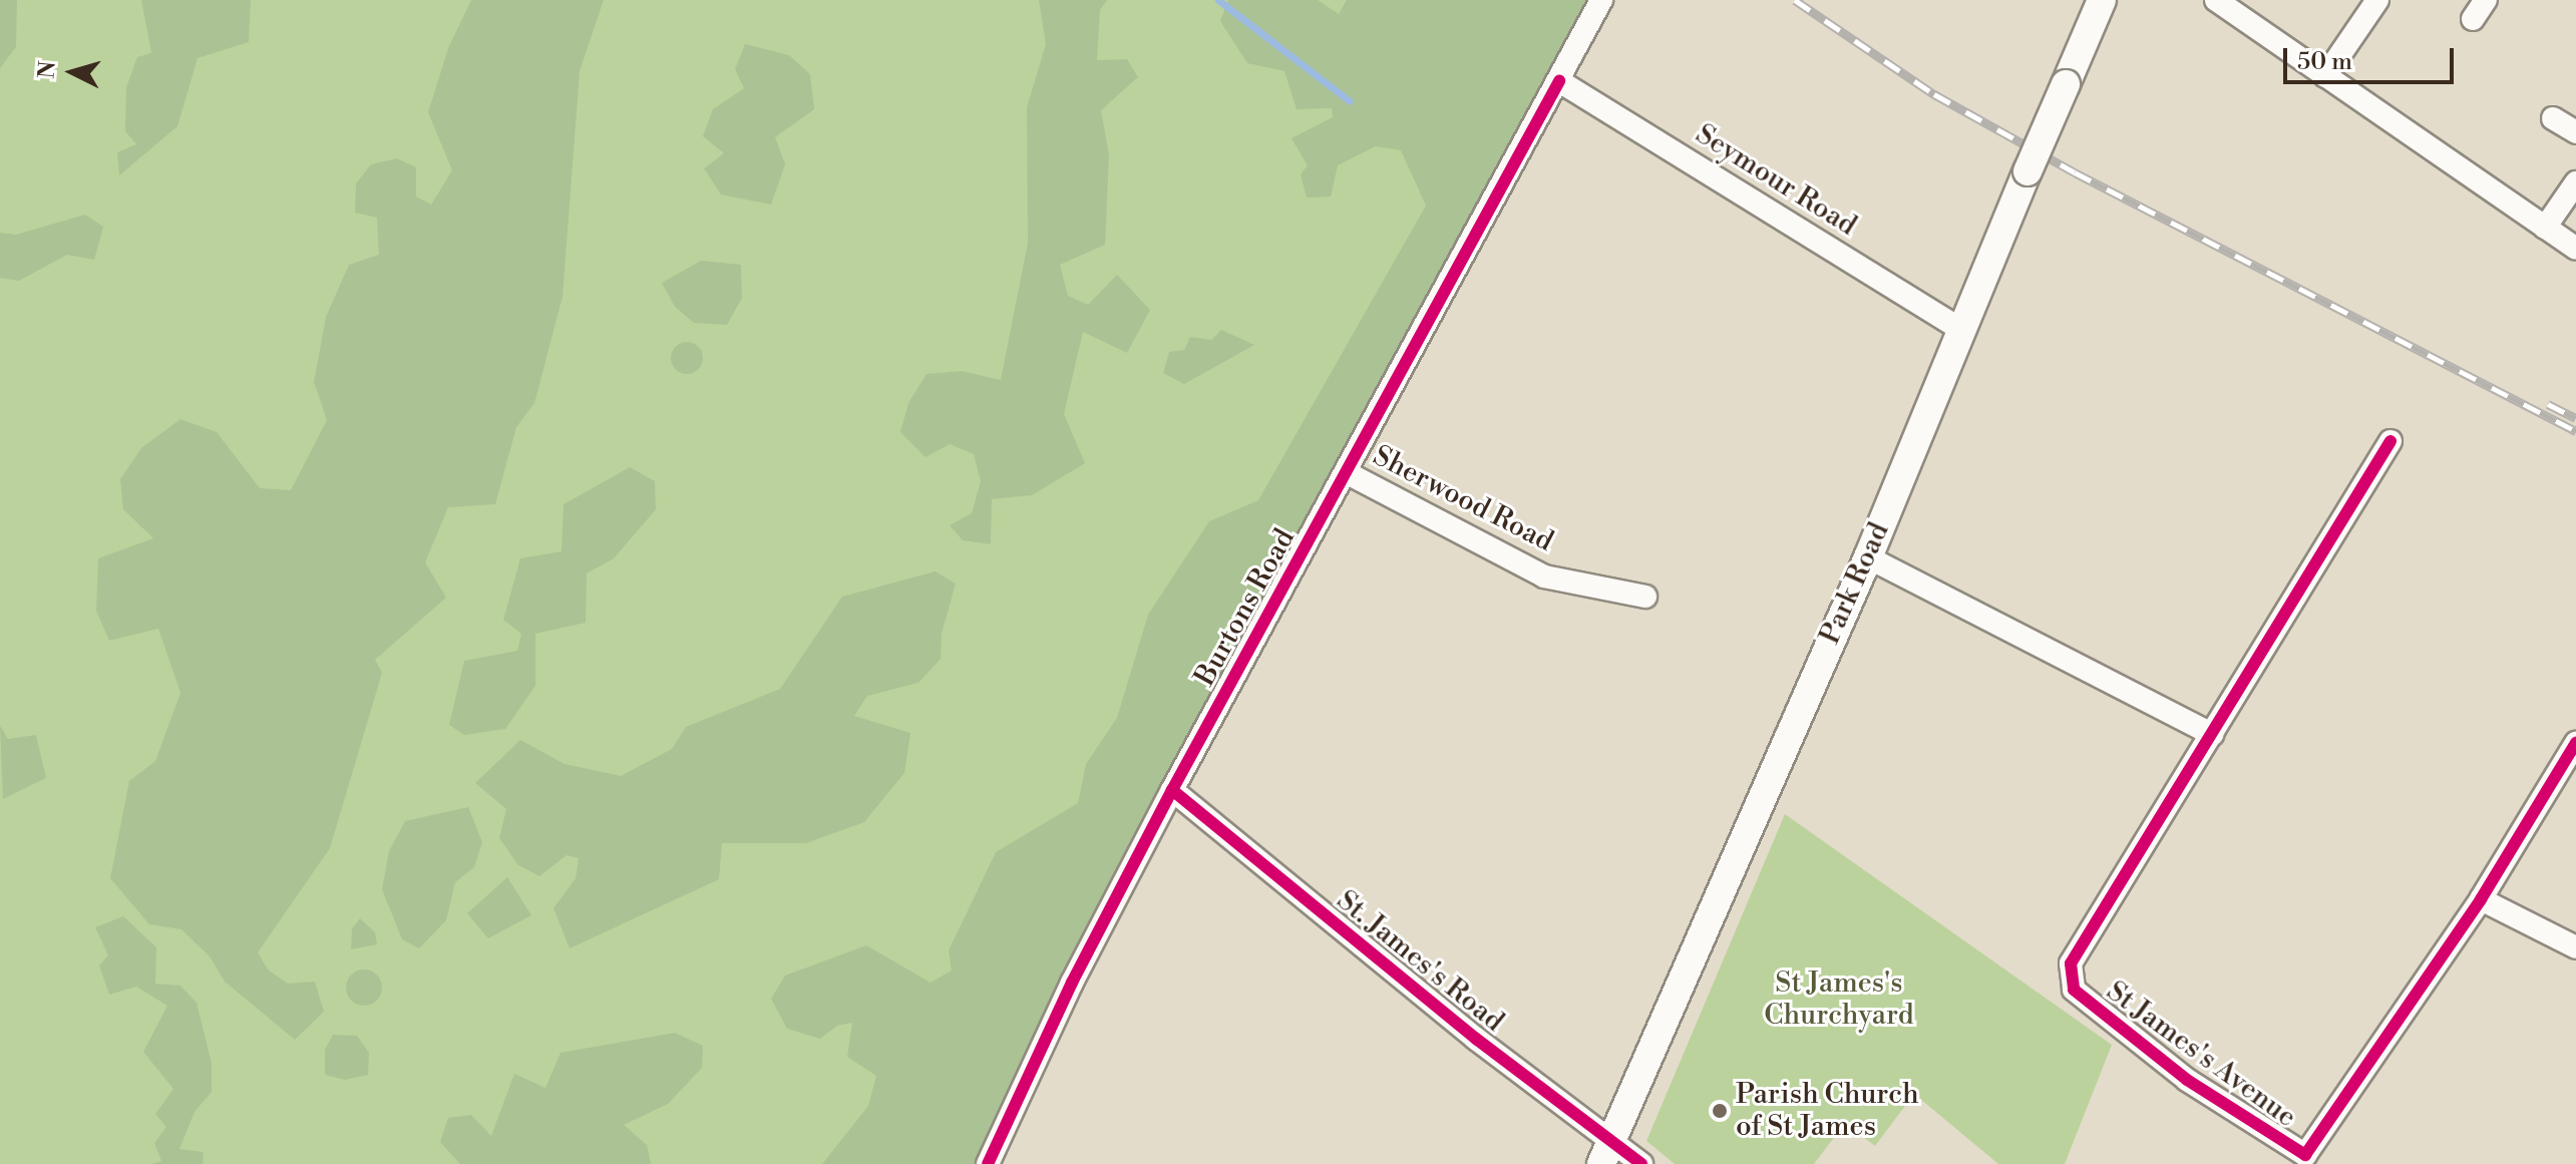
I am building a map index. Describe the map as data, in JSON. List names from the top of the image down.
{
  "streets": {
    "main road": ["Park Road"],
    "street": [
      "Seymour Road",
      "Sherwood Road",
      "Burtons Road",
      "St. James's Road",
      "St James's Avenue"
    ]
  },
  "crossings": [
    ["Seymour Road", "Park Road"],
    ["Seymour Road", "Burtons Road"],
    ["Sherwood Road", "Burtons Road"],
    ["Park Road", "St. James's Road"],
    ["Burtons Road", "St. James's Road"]
  ],
  "parks": ["St James's Churchyard"],
  "places": ["Parish Church of St James"],
  "scale_bar": "50 m",
  "north": "left"
}
